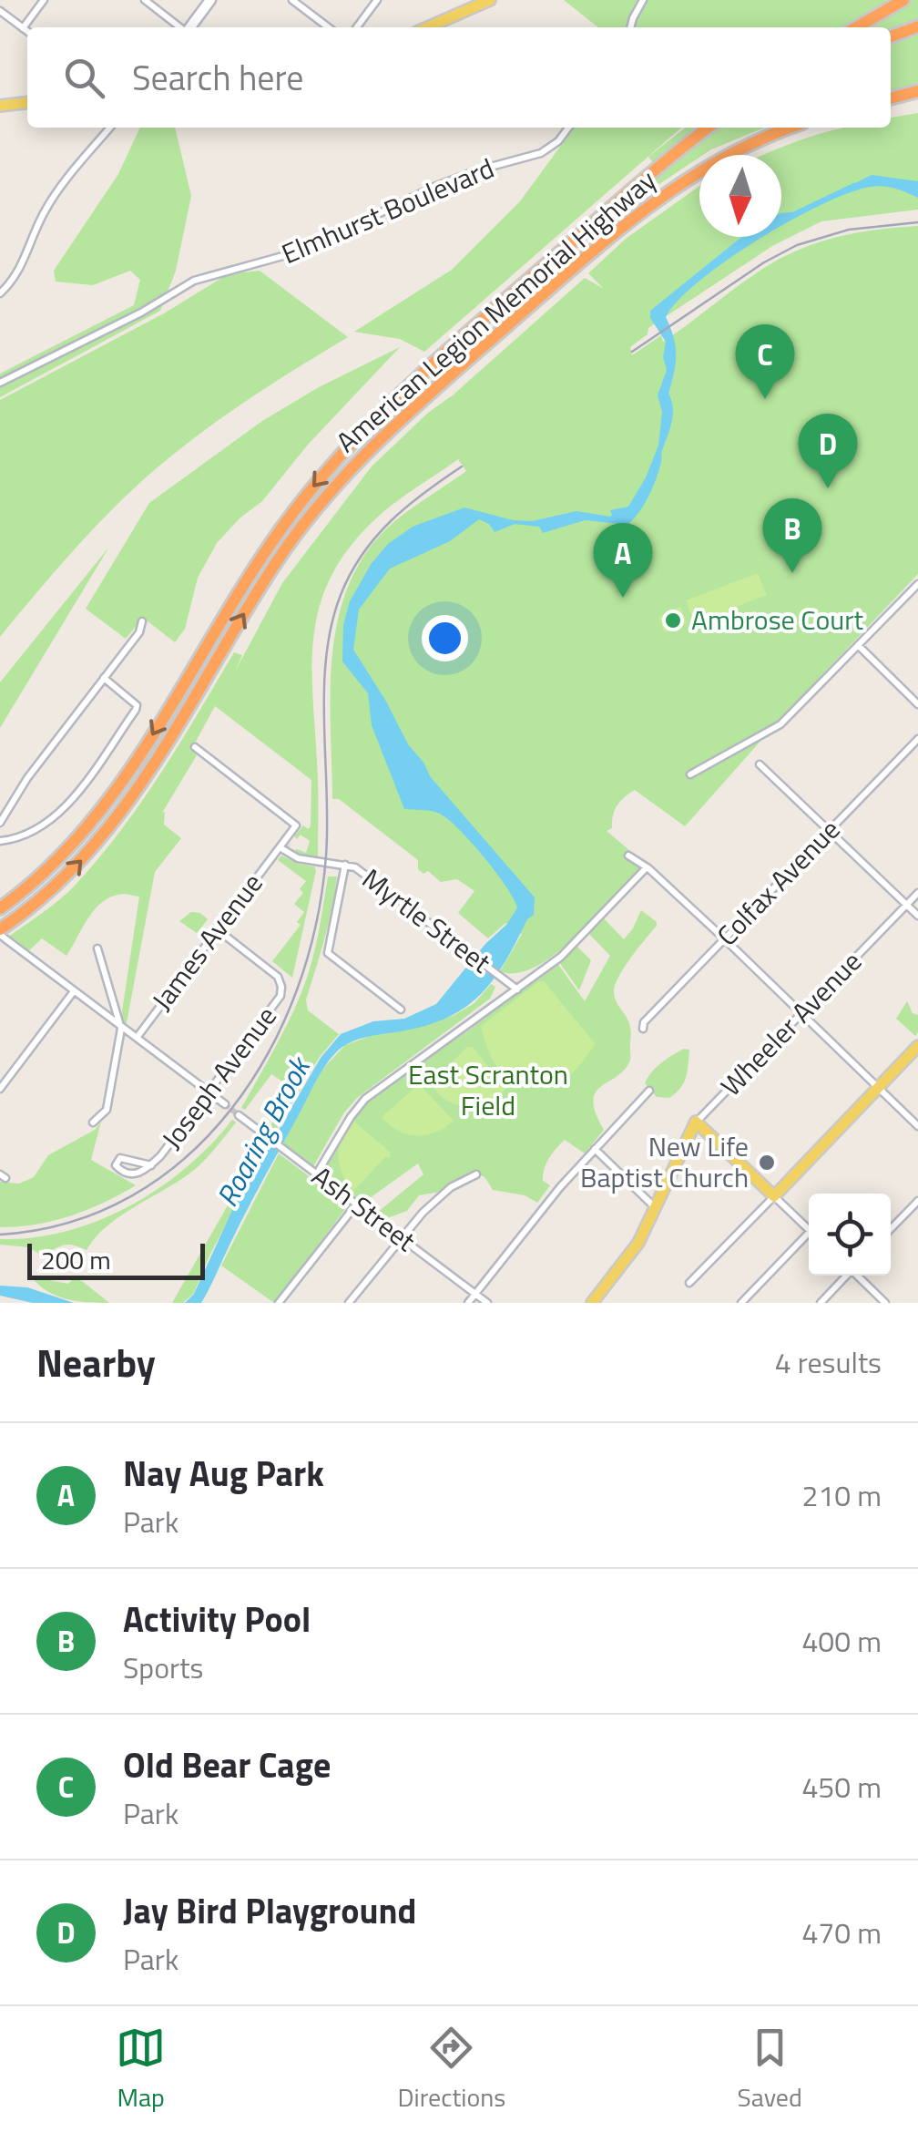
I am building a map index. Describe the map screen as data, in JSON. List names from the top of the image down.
{
  "streets": {
    "highway": ["American Legion Memorial Highway"],
    "main road": ["Wheeler Avenue"],
    "street": [
      "Elmhurst Boulevard",
      "Colfax Avenue",
      "Myrtle Street",
      "James Avenue",
      "Joseph Avenue",
      "Ash Street"
    ]
  },
  "crossings": [
    ["Myrtle Street", "James Avenue"],
    ["James Avenue", "Joseph Avenue"]
  ],
  "water": ["Roaring Brook"],
  "parks": ["East Scranton Field"],
  "places": ["Ambrose Court", "New Life Baptist Church"],
  "scale_bar": "200 m",
  "north": "bottom",
  "page": {
    "search": "Search here",
    "pins": [
      "C",
      "D",
      "B",
      "A"
    ],
    "scale": "200 m",
    "heading": ["Nearby", "4 results"],
    "list": [
      {
        "mark": "A",
        "name": "Nay Aug Park",
        "note": "Park",
        "value": "210 m"
      },
      {
        "mark": "B",
        "name": "Activity Pool",
        "note": "Sports",
        "value": "400 m"
      },
      {
        "mark": "C",
        "name": "Old Bear Cage",
        "note": "Park",
        "value": "450 m"
      },
      {
        "mark": "D",
        "name": "Jay Bird Playground",
        "note": "Park",
        "value": "470 m"
      }
    ],
    "nav": ["Map", "Directions", "Saved"]
  }
}
